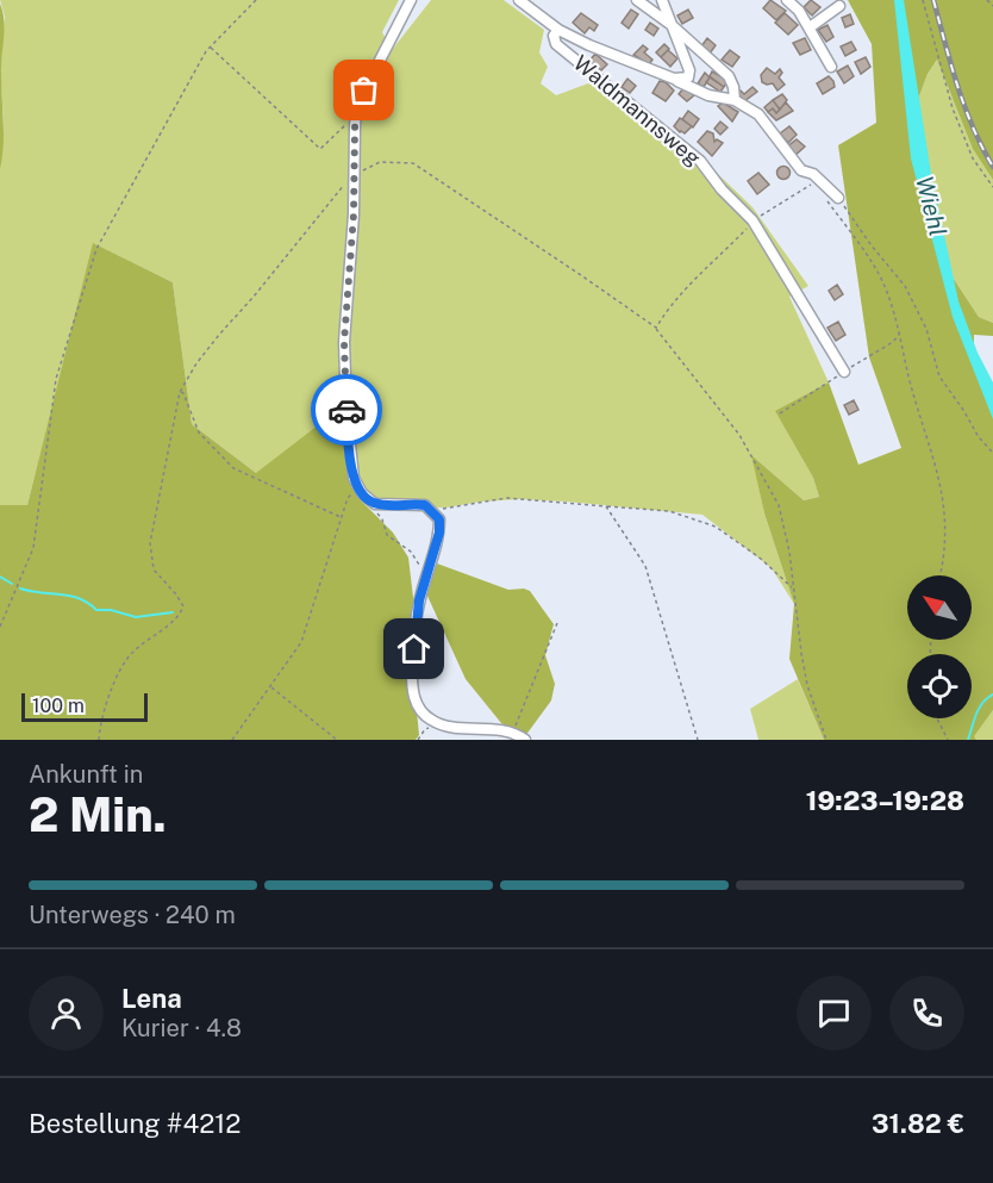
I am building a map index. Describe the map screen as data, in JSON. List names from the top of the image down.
{
  "streets": {
    "street": ["Waldmannsweg"]
  },
  "water": ["Wiehl"],
  "scale_bar": "100 m",
  "north": "top left",
  "page": {
    "scale": "100 m",
    "heading": ["2 Min.", "Ankunft in", "19:23–19:28"],
    "panel": [
      "Lena",
      "Kurier · 4.8",
      "Bestellung #4212",
      "31.82 €"
    ],
    "bar": "Unterwegs · 240 m"
  }
}
